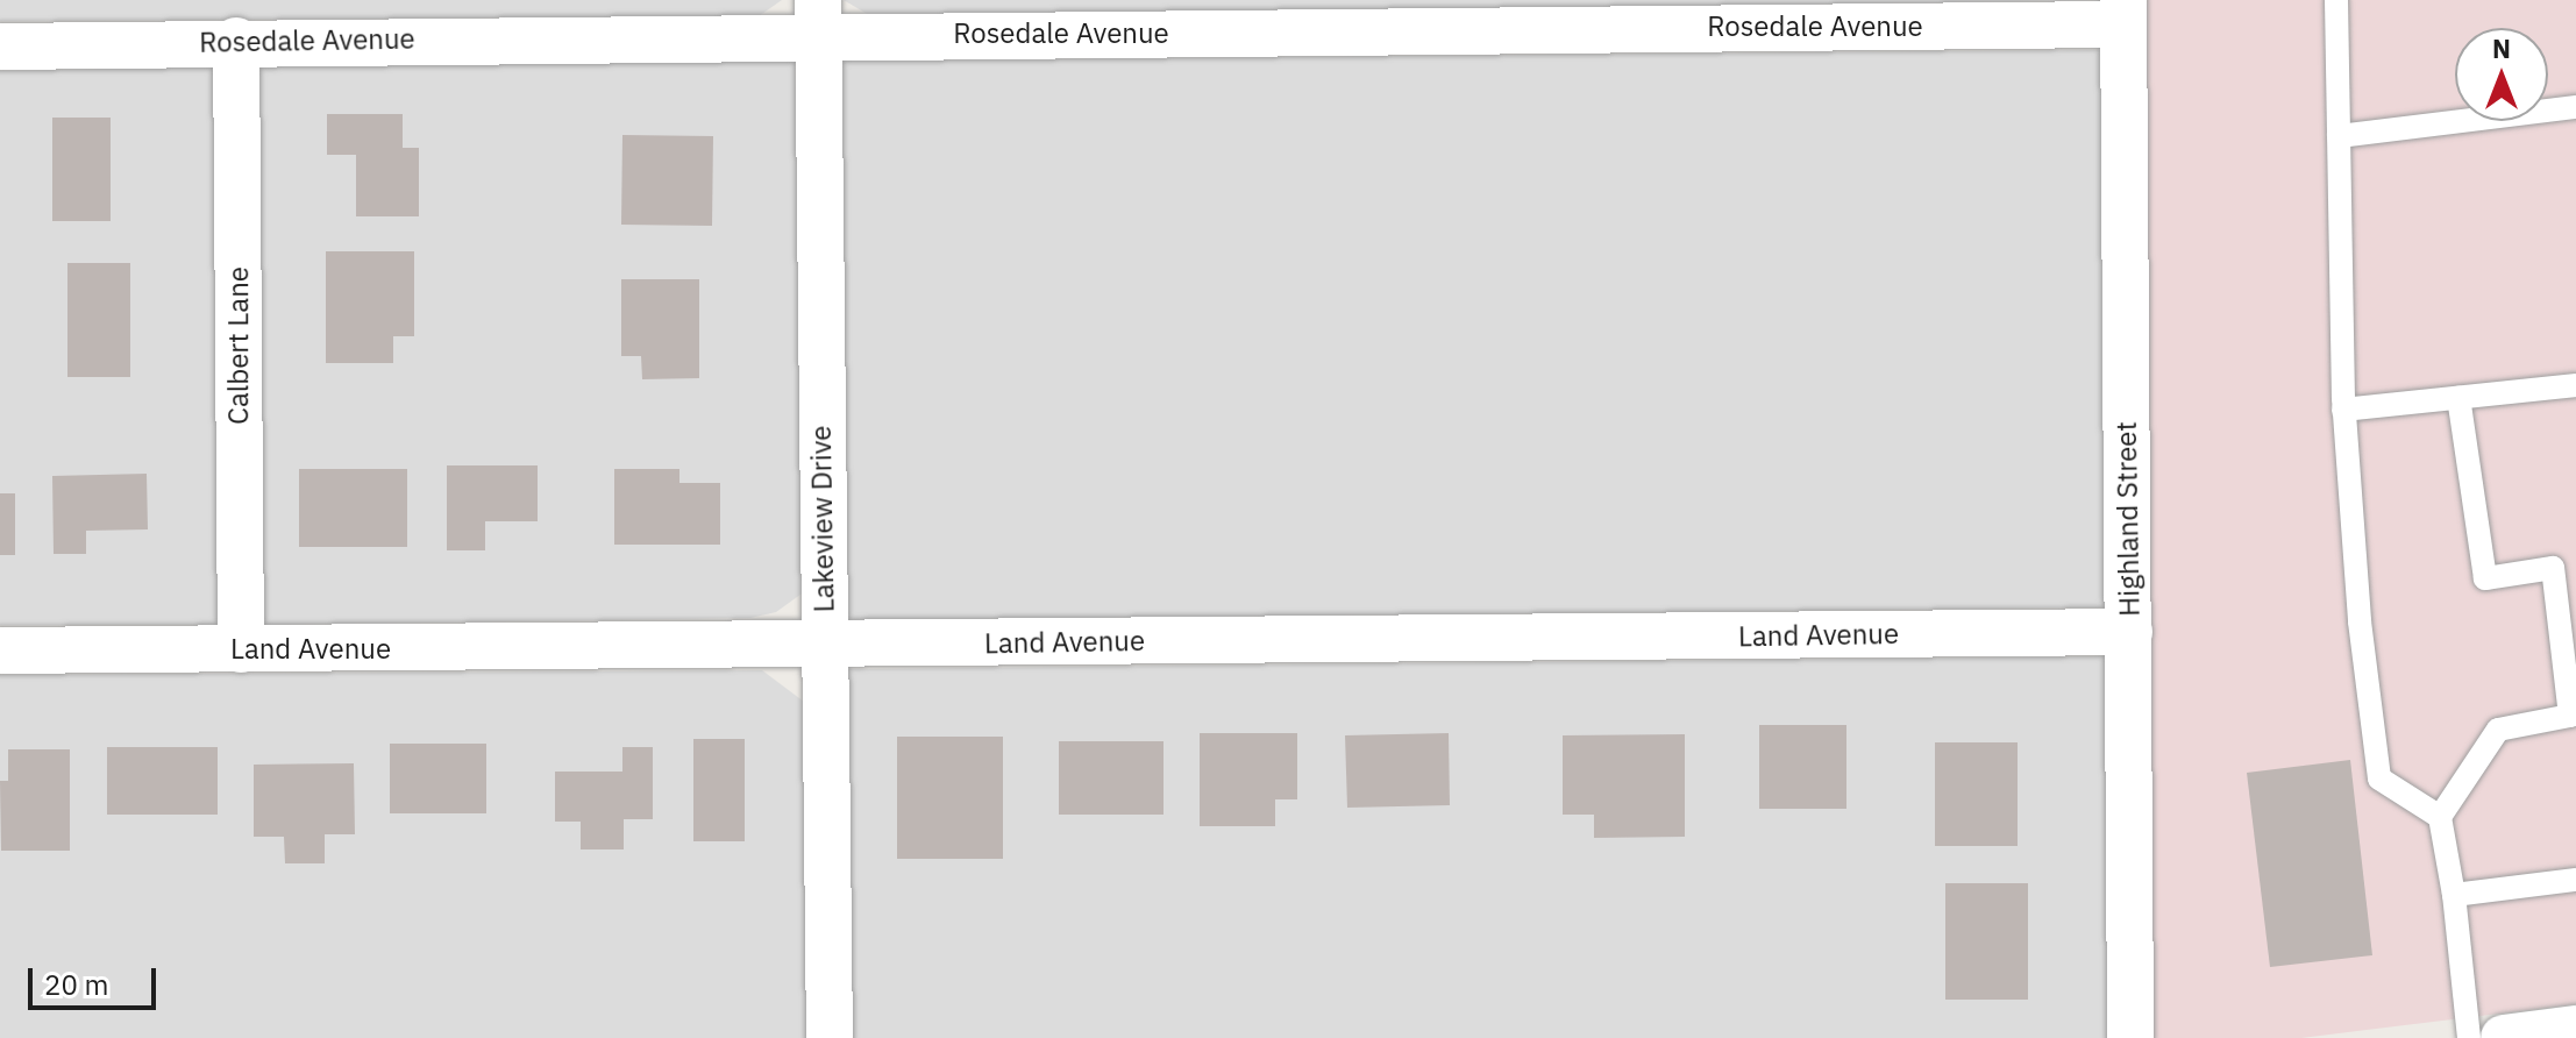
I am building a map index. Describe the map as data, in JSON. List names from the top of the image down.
{
  "streets": {
    "street": [
      "Rosedale Avenue",
      "Calbert Lane",
      "Lakeview Drive",
      "Highland Street",
      "Land Avenue"
    ]
  },
  "crossings": [
    ["Rosedale Avenue", "Calbert Lane"],
    ["Rosedale Avenue", "Lakeview Drive"],
    ["Rosedale Avenue", "Highland Street"],
    ["Calbert Lane", "Land Avenue"],
    ["Lakeview Drive", "Land Avenue"],
    ["Highland Street", "Land Avenue"]
  ],
  "scale_bar": "20 m",
  "north": "top"
}
